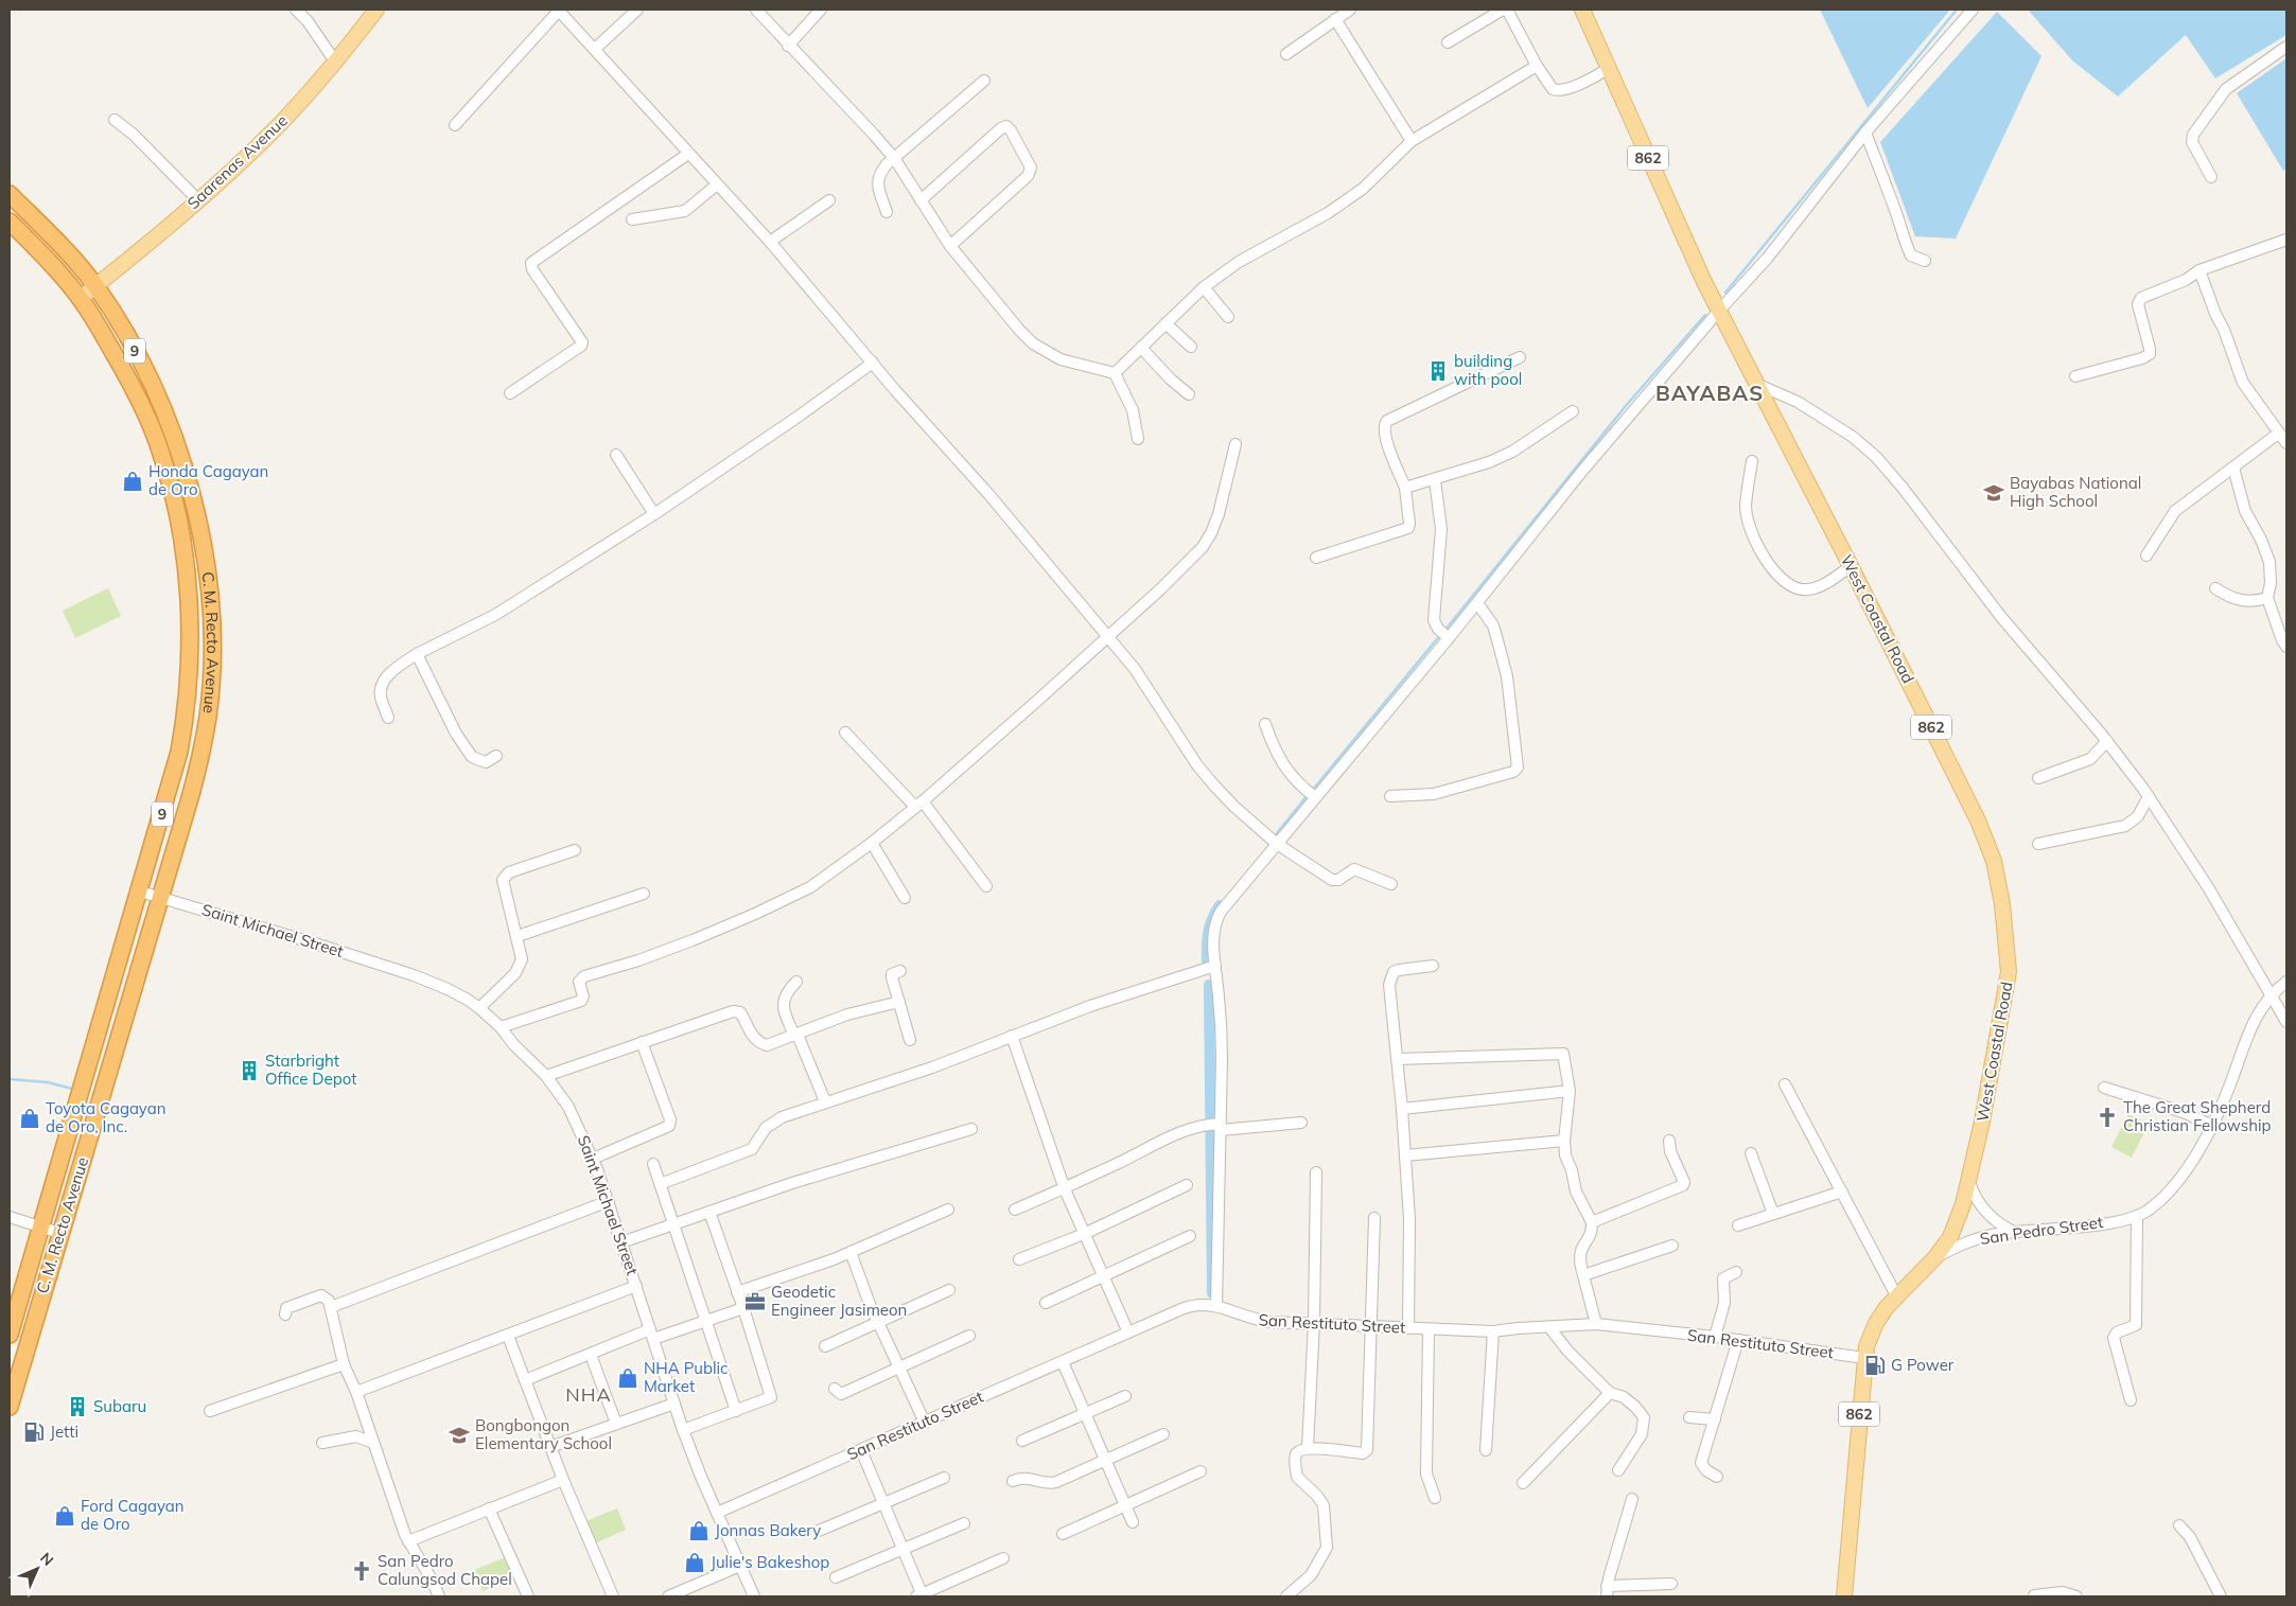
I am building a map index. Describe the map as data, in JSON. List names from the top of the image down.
{
  "streets": {
    "highway": ["9", "C. M. Recto Avenue"],
    "main road": [
      "862",
      "Saarenas Avenue",
      "West Coastal Road",
      "San Pedro Street"
    ],
    "street": ["Saint Michael Street", "San Restituto Street"]
  },
  "crossings": [
    ["Saarenas Avenue", "C. M. Recto Avenue"],
    ["West Coastal Road", "San Pedro Street"],
    ["C. M. Recto Avenue", "Saint Michael Street"],
    ["Saint Michael Street", "San Restituto Street"],
    ["San Pedro Street", "San Restituto Street"]
  ],
  "districts": ["BAYABAS", "NHA"],
  "places": {
    "building": ["building with pool", "Starbright Office Depot", "Subaru"],
    "shop": [
      "Honda Cagayan de Oro",
      "Toyota Cagayan de Oro, Inc.",
      "NHA Public Market",
      "Ford Cagayan de Oro",
      "Jonnas Bakery",
      "Julie's Bakeshop"
    ],
    "school or university": ["Bayabas National High School", "Bongbongon Elementary School"],
    "church": ["The Great Shepherd Christian Fellowship", "San Pedro Calungsod Chapel"],
    "office": ["Geodetic Engineer Jasimeon"],
    "fuel station": ["G Power", "Jetti"]
  },
  "north": "top right"
}
